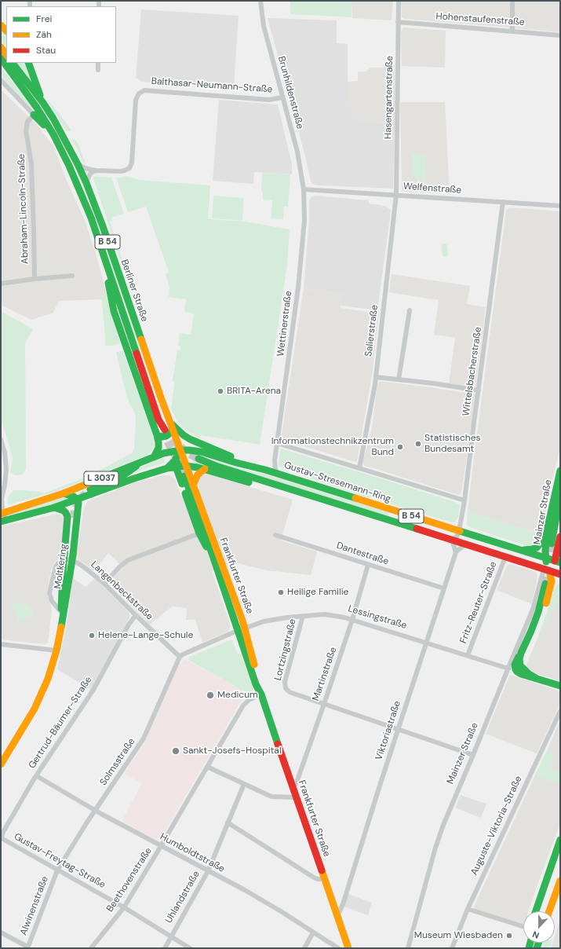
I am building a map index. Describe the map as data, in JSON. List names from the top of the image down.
{
  "streets": {
    "main road": [
      "B 54",
      "Berliner Straße",
      "L 3037",
      "Gustav-Stresemann-Ring",
      "Mainzer Straße",
      "Moltkering",
      "Frankfurter Straße"
    ],
    "street": [
      "Hohenstaufenstraße",
      "Balthasar-Neumann-Straße",
      "Brunhildenstraße",
      "Hasengartenstraße",
      "Welfenstraße",
      "Abraham-Lincoln-Straße",
      "Wettinerstraße",
      "Salierstraße",
      "Wittelsbacherstraße",
      "Dantestraße",
      "Langenbeckstraße",
      "Fritz-Reuter-Straße",
      "Lessingstraße",
      "Lortzingstraße",
      "Martinstraße",
      "Gertrud-Bäumer-Straße",
      "Viktoriastraße",
      "Solmsstraße",
      "Auguste-Viktoria-Straße",
      "Humboldtstraße",
      "Gustav-Freytag-Straße",
      "Beethovenstraße",
      "Uhlandstraße",
      "Alwinenstraße"
    ]
  },
  "crossings": [
    ["Hohenstaufenstraße", "Hasengartenstraße"],
    ["Balthasar-Neumann-Straße", "Brunhildenstraße"],
    ["Balthasar-Neumann-Straße", "Berliner Straße"],
    ["Brunhildenstraße", "Welfenstraße"],
    ["Brunhildenstraße", "Wettinerstraße"],
    ["Hasengartenstraße", "Welfenstraße"],
    ["Hasengartenstraße", "Salierstraße"],
    ["Welfenstraße", "Wettinerstraße"],
    ["Welfenstraße", "Salierstraße"],
    ["Welfenstraße", "Wittelsbacherstraße"],
    ["B 54", "Berliner Straße"],
    ["B 54", "Wittelsbacherstraße"],
    ["B 54", "Gustav-Stresemann-Ring"],
    ["B 54", "Mainzer Straße"],
    ["B 54", "Fritz-Reuter-Straße"],
    ["B 54", "Viktoriastraße"],
    ["Berliner Straße", "L 3037"],
    ["Berliner Straße", "Gustav-Stresemann-Ring"],
    ["Berliner Straße", "Frankfurter Straße"],
    ["Wettinerstraße", "Gustav-Stresemann-Ring"],
    ["Salierstraße", "Gustav-Stresemann-Ring"],
    ["Wittelsbacherstraße", "Gustav-Stresemann-Ring"],
    ["L 3037", "Gustav-Stresemann-Ring"],
    ["L 3037", "Moltkering"],
    ["Gustav-Stresemann-Ring", "Mainzer Straße"],
    ["Mainzer Straße", "Lessingstraße"],
    ["Dantestraße", "Martinstraße"],
    ["Dantestraße", "Viktoriastraße"],
    ["Moltkering", "Langenbeckstraße"],
    ["Frankfurter Straße", "Lessingstraße"],
    ["Frankfurter Straße", "Martinstraße"],
    ["Frankfurter Straße", "Viktoriastraße"],
    ["Frankfurter Straße", "Beethovenstraße"],
    ["Langenbeckstraße", "Lessingstraße"],
    ["Langenbeckstraße", "Gertrud-Bäumer-Straße"],
    ["Langenbeckstraße", "Solmsstraße"],
    ["Fritz-Reuter-Straße", "Lessingstraße"],
    ["Lessingstraße", "Lortzingstraße"],
    ["Lessingstraße", "Martinstraße"],
    ["Lessingstraße", "Viktoriastraße"],
    ["Lessingstraße", "Solmsstraße"],
    ["Lortzingstraße", "Martinstraße"],
    ["Gertrud-Bäumer-Straße", "Humboldtstraße"],
    ["Gertrud-Bäumer-Straße", "Gustav-Freytag-Straße"],
    ["Solmsstraße", "Humboldtstraße"],
    ["Solmsstraße", "Gustav-Freytag-Straße"],
    ["Solmsstraße", "Alwinenstraße"],
    ["Humboldtstraße", "Beethovenstraße"],
    ["Humboldtstraße", "Uhlandstraße"],
    ["Gustav-Freytag-Straße", "Beethovenstraße"],
    ["Gustav-Freytag-Straße", "Uhlandstraße"],
    ["Gustav-Freytag-Straße", "Alwinenstraße"]
  ],
  "places": [
    "BRITA-Arena",
    "Statistisches Bundesamt",
    "Informationstechnikzentrum Bund",
    "Heilige Familie",
    "Helene-Lange-Schule",
    "Medicum",
    "Sankt-Josefs-Hospital",
    "Museum Wiesbaden"
  ],
  "legend": ["Frei", "Zäh", "Stau"],
  "north": "bottom"
}
